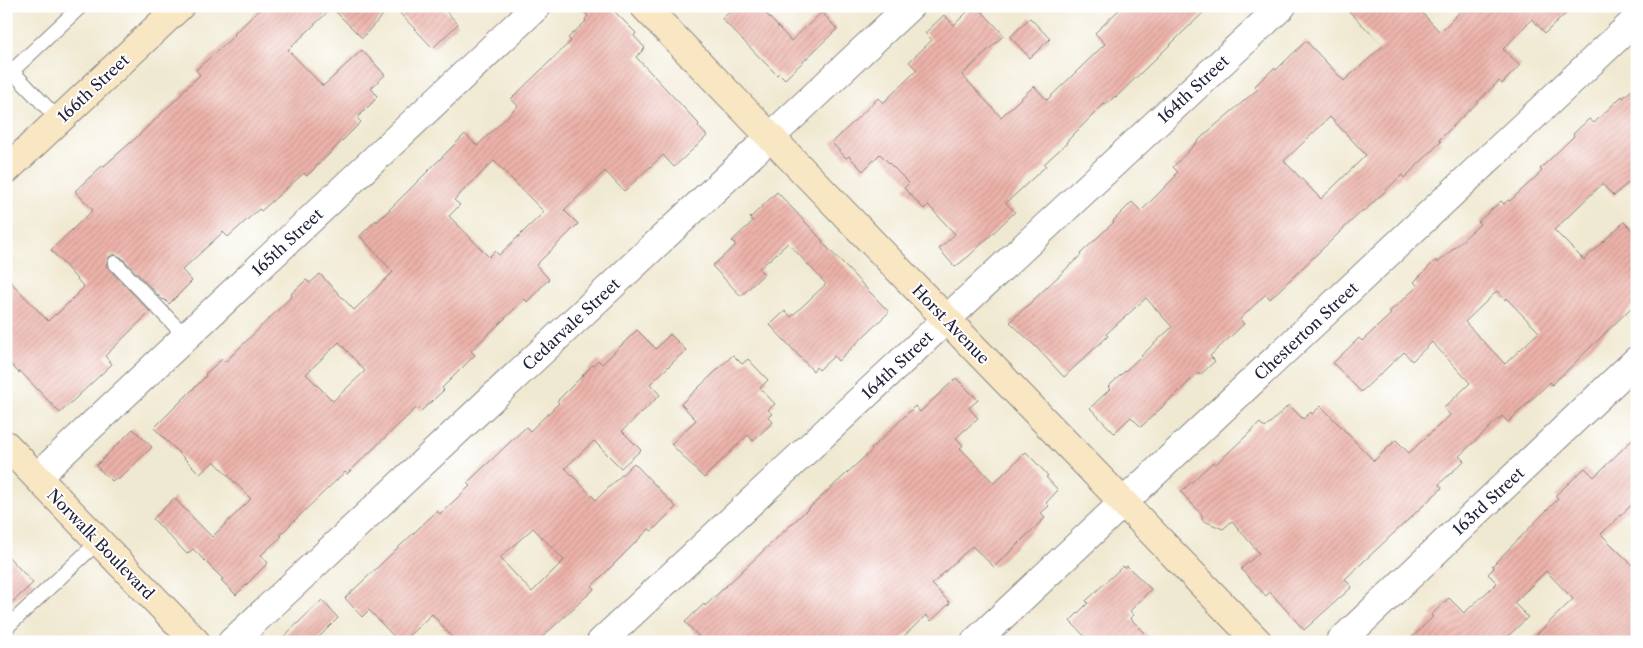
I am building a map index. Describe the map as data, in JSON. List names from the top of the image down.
{
  "streets": {
    "street": [
      "166th Street",
      "164th Street",
      "165th Street",
      "Cedarvale Street",
      "Horst Avenue",
      "Chesterton Street",
      "163rd Street",
      "Norwalk Boulevard"
    ]
  },
  "crossings": [
    ["164th Street", "Horst Avenue"],
    ["165th Street", "Norwalk Boulevard"],
    ["Cedarvale Street", "Horst Avenue"],
    ["Horst Avenue", "Chesterton Street"]
  ]
}
